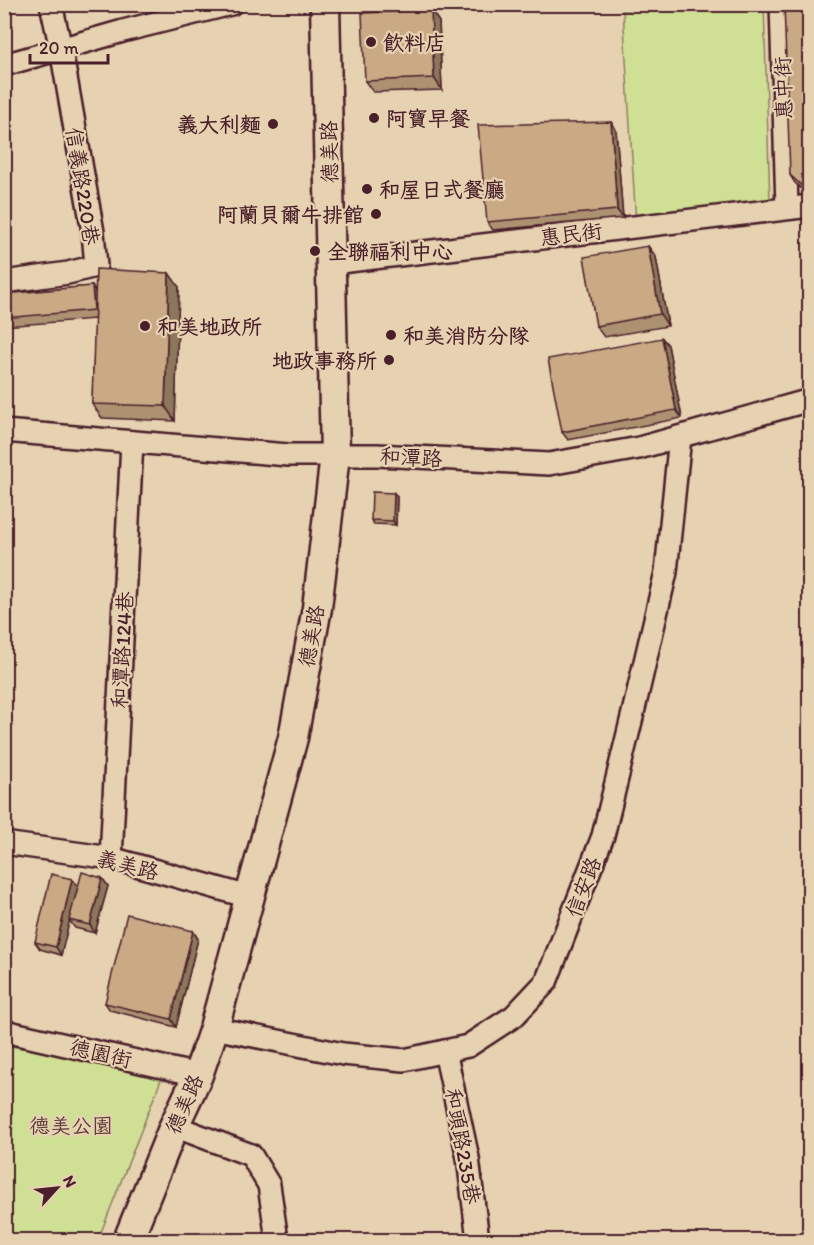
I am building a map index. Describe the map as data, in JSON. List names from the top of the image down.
{
  "streets": {
    "main road": ["德美路"],
    "street": [
      "惠中街",
      "信義路220巷",
      "惠民街",
      "和潭路",
      "和潭路124巷",
      "義美路",
      "信安路",
      "德園街",
      "和頭路235巷"
    ]
  },
  "crossings": [
    ["惠中街", "惠民街"],
    ["德美路", "惠民街"],
    ["德美路", "和潭路"],
    ["德美路", "義美路"],
    ["德美路", "信安路"],
    ["德美路", "德園街"],
    ["和潭路", "和潭路124巷"],
    ["和潭路", "信安路"],
    ["和潭路124巷", "義美路"],
    ["信安路", "和頭路235巷"]
  ],
  "parks": ["德美公園"],
  "places": [
    "飲料店",
    "阿寶早餐",
    "義大利麵",
    "和屋日式餐廳",
    "阿蘭貝爾牛排館",
    "全聯福利中心",
    "和美地政所",
    "和美消防分隊",
    "地政事務所"
  ],
  "scale_bar": "20 m",
  "north": "top right"
}
